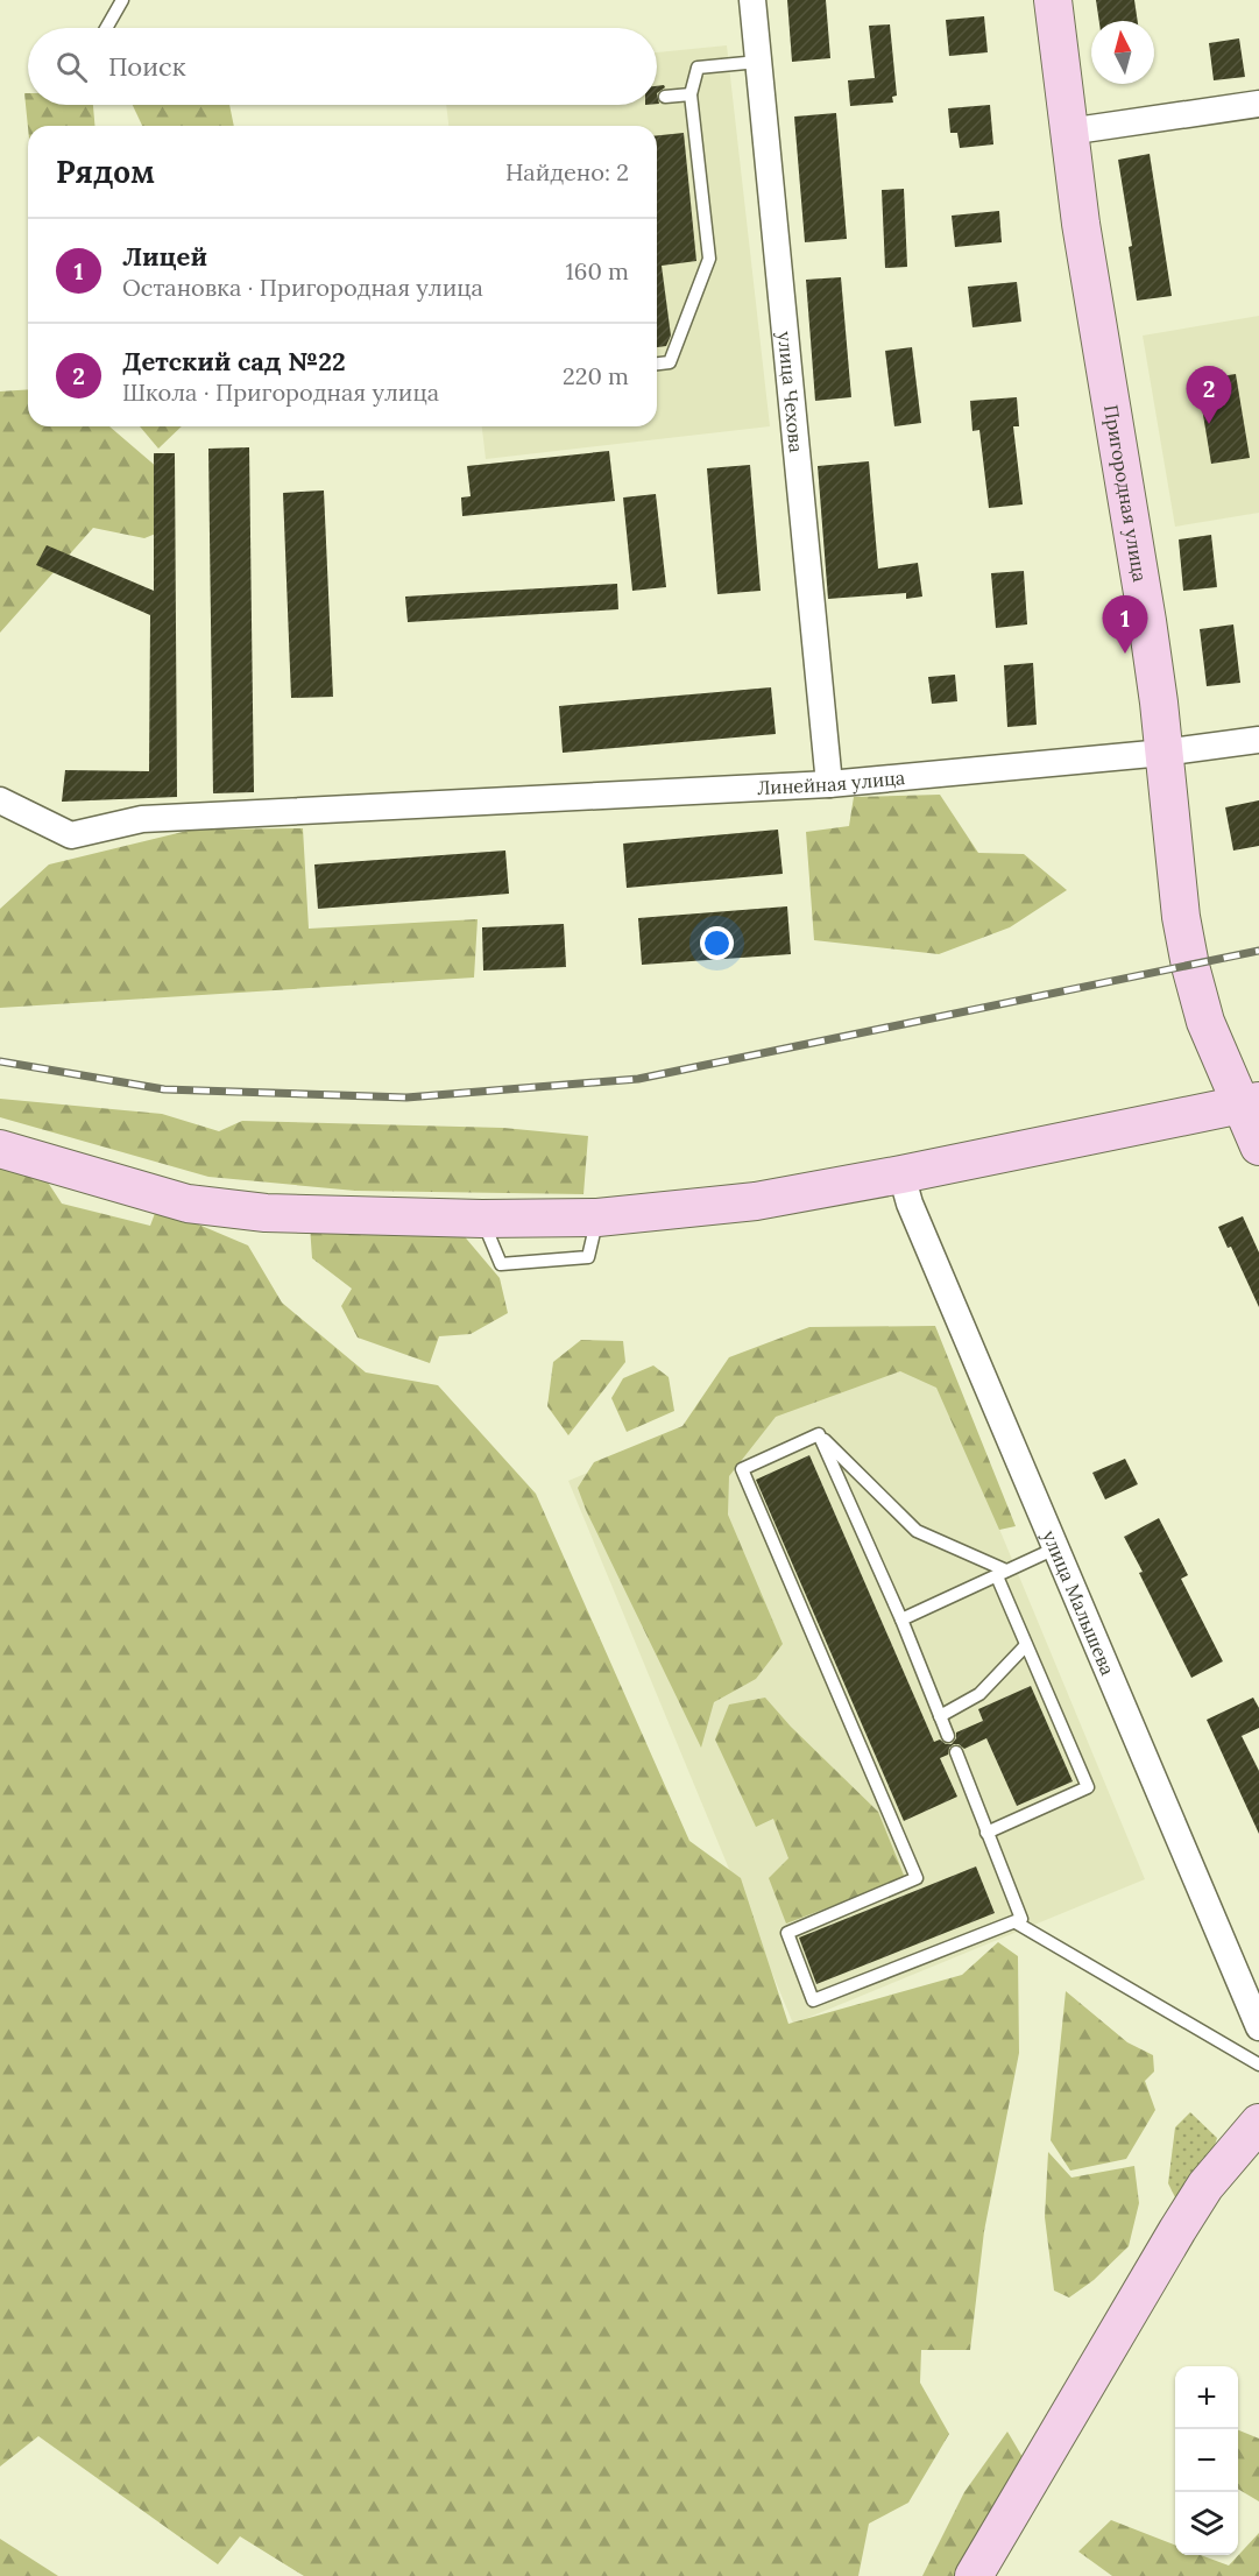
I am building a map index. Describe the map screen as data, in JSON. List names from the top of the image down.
{
  "streets": {
    "main road": ["Пригородная улица"],
    "street": ["улица Чехова", "Линейная улица", "улица Малышева"]
  },
  "crossings": [
    ["улица Чехова", "Линейная улица"],
    ["Пригородная улица", "Линейная улица"]
  ],
  "north": "top",
  "page": {
    "search": "Поиск",
    "heading": ["Рядом", "Найдено: 2"],
    "list": [
      {
        "mark": "1",
        "name": "Лицей",
        "note": "Остановка · Пригородная улица",
        "value": "160 m"
      },
      {
        "mark": "2",
        "name": "Детский сад №22",
        "note": "Школа · Пригородная улица",
        "value": "220 m"
      }
    ],
    "pins": ["2", "1"],
    "map_buttons": ["+", "−"]
  }
}
